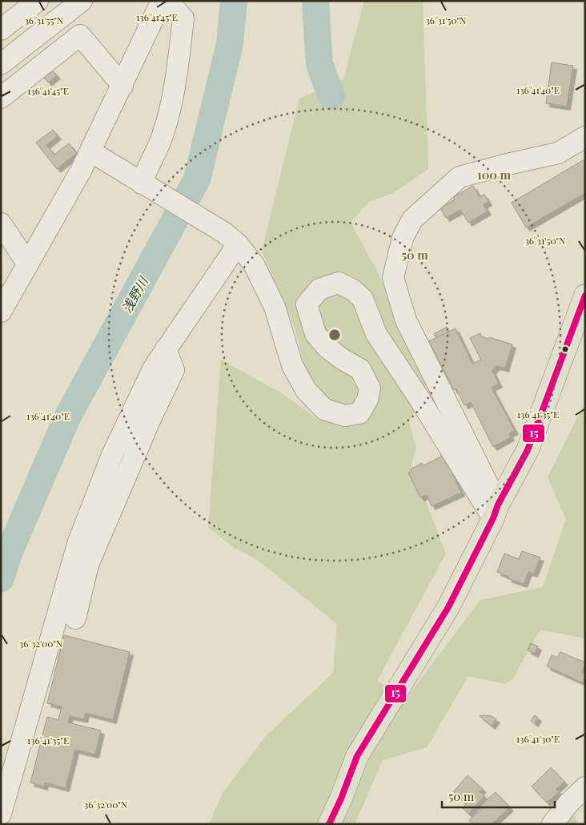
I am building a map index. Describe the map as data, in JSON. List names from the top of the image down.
{
  "water": ["浅野川"],
  "lines": ["transit line 15"],
  "scale_bar": "50 m",
  "coordinates": [
    "136°41'45\"E",
    "36°31'55\"N",
    "36°31'50\"N",
    "136°41'40\"E",
    "136°41'35\"E",
    "36°32'00\"N",
    "136°41'30\"E"
  ],
  "rings": ["100 m", "50 m"]
}
